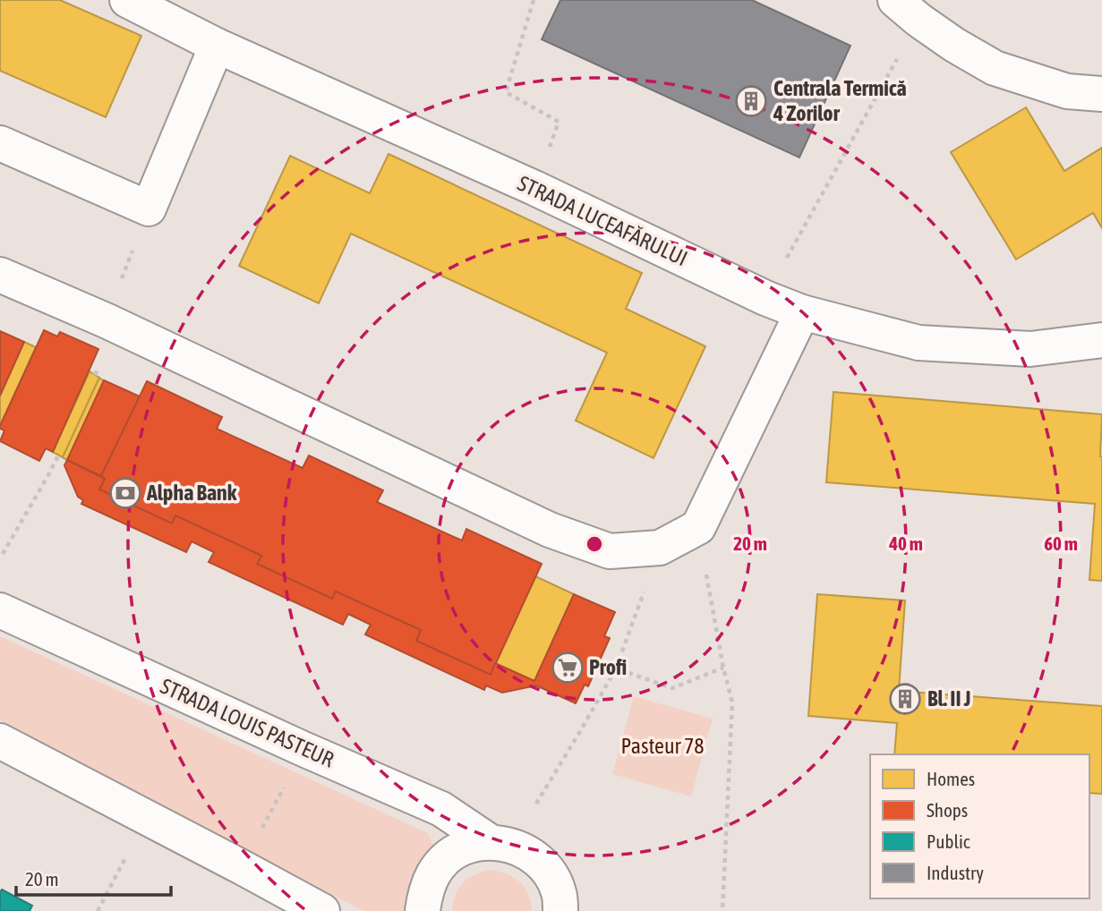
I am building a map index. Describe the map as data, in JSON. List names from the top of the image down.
{
  "streets": {
    "street": ["STRADA LUCEAFĂRULUI", "STRADA LOUIS PASTEUR"]
  },
  "parks": ["Pasteur 78"],
  "places": {
    "building": ["Centrala Termică 4 Zorilor", "Bl. II J"],
    "bank": ["Alpha Bank"],
    "supermarket": ["Profi"]
  },
  "legend": [
    "Homes",
    "Shops",
    "Public",
    "Industry"
  ],
  "scale_bar": "20 m",
  "rings": ["20 m", "40 m", "60 m"]
}
